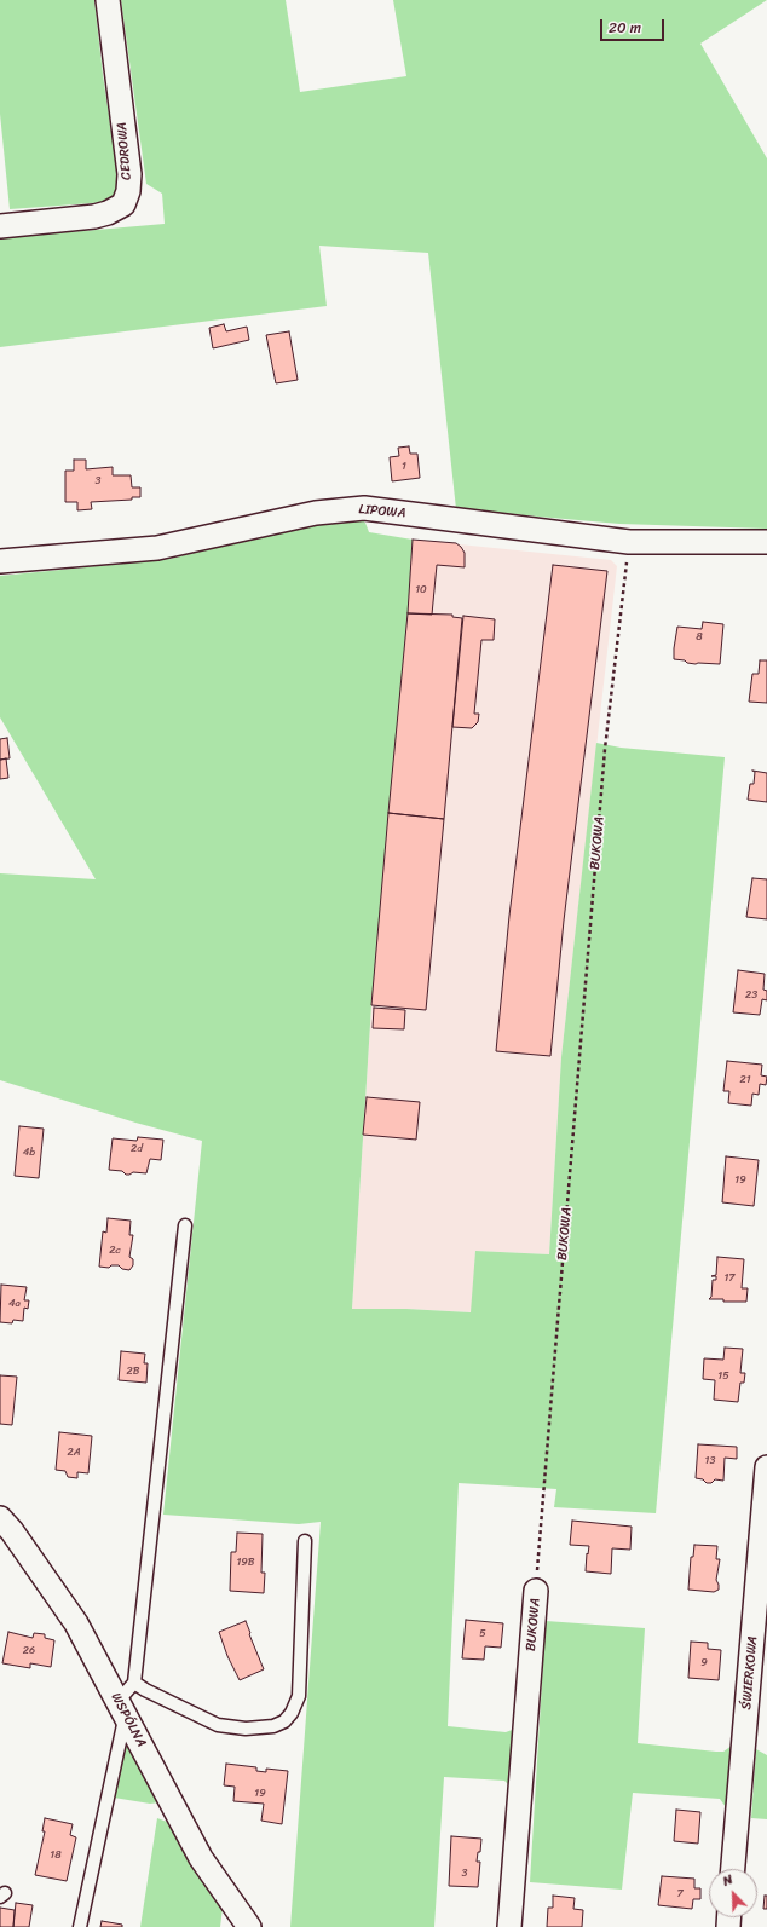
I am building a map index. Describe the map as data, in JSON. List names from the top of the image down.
{
  "streets": {
    "street": [
      "CEDROWA",
      "LIPOWA",
      "BUKOWA",
      "ŚWIERKOWA",
      "WSPÓLNA"
    ]
  },
  "crossings": [
    ["LIPOWA", "BUKOWA"]
  ],
  "house_numbers": [
    "1",
    "3",
    "10",
    "8",
    "23",
    "21",
    "2d",
    "4b",
    "19",
    "2c",
    "17",
    "4a",
    "2B",
    "15",
    "2A",
    "13",
    "19B",
    "5",
    "26",
    "9",
    "19",
    "18",
    "3",
    "7"
  ],
  "scale_bar": "20 m",
  "north": "top left"
}
